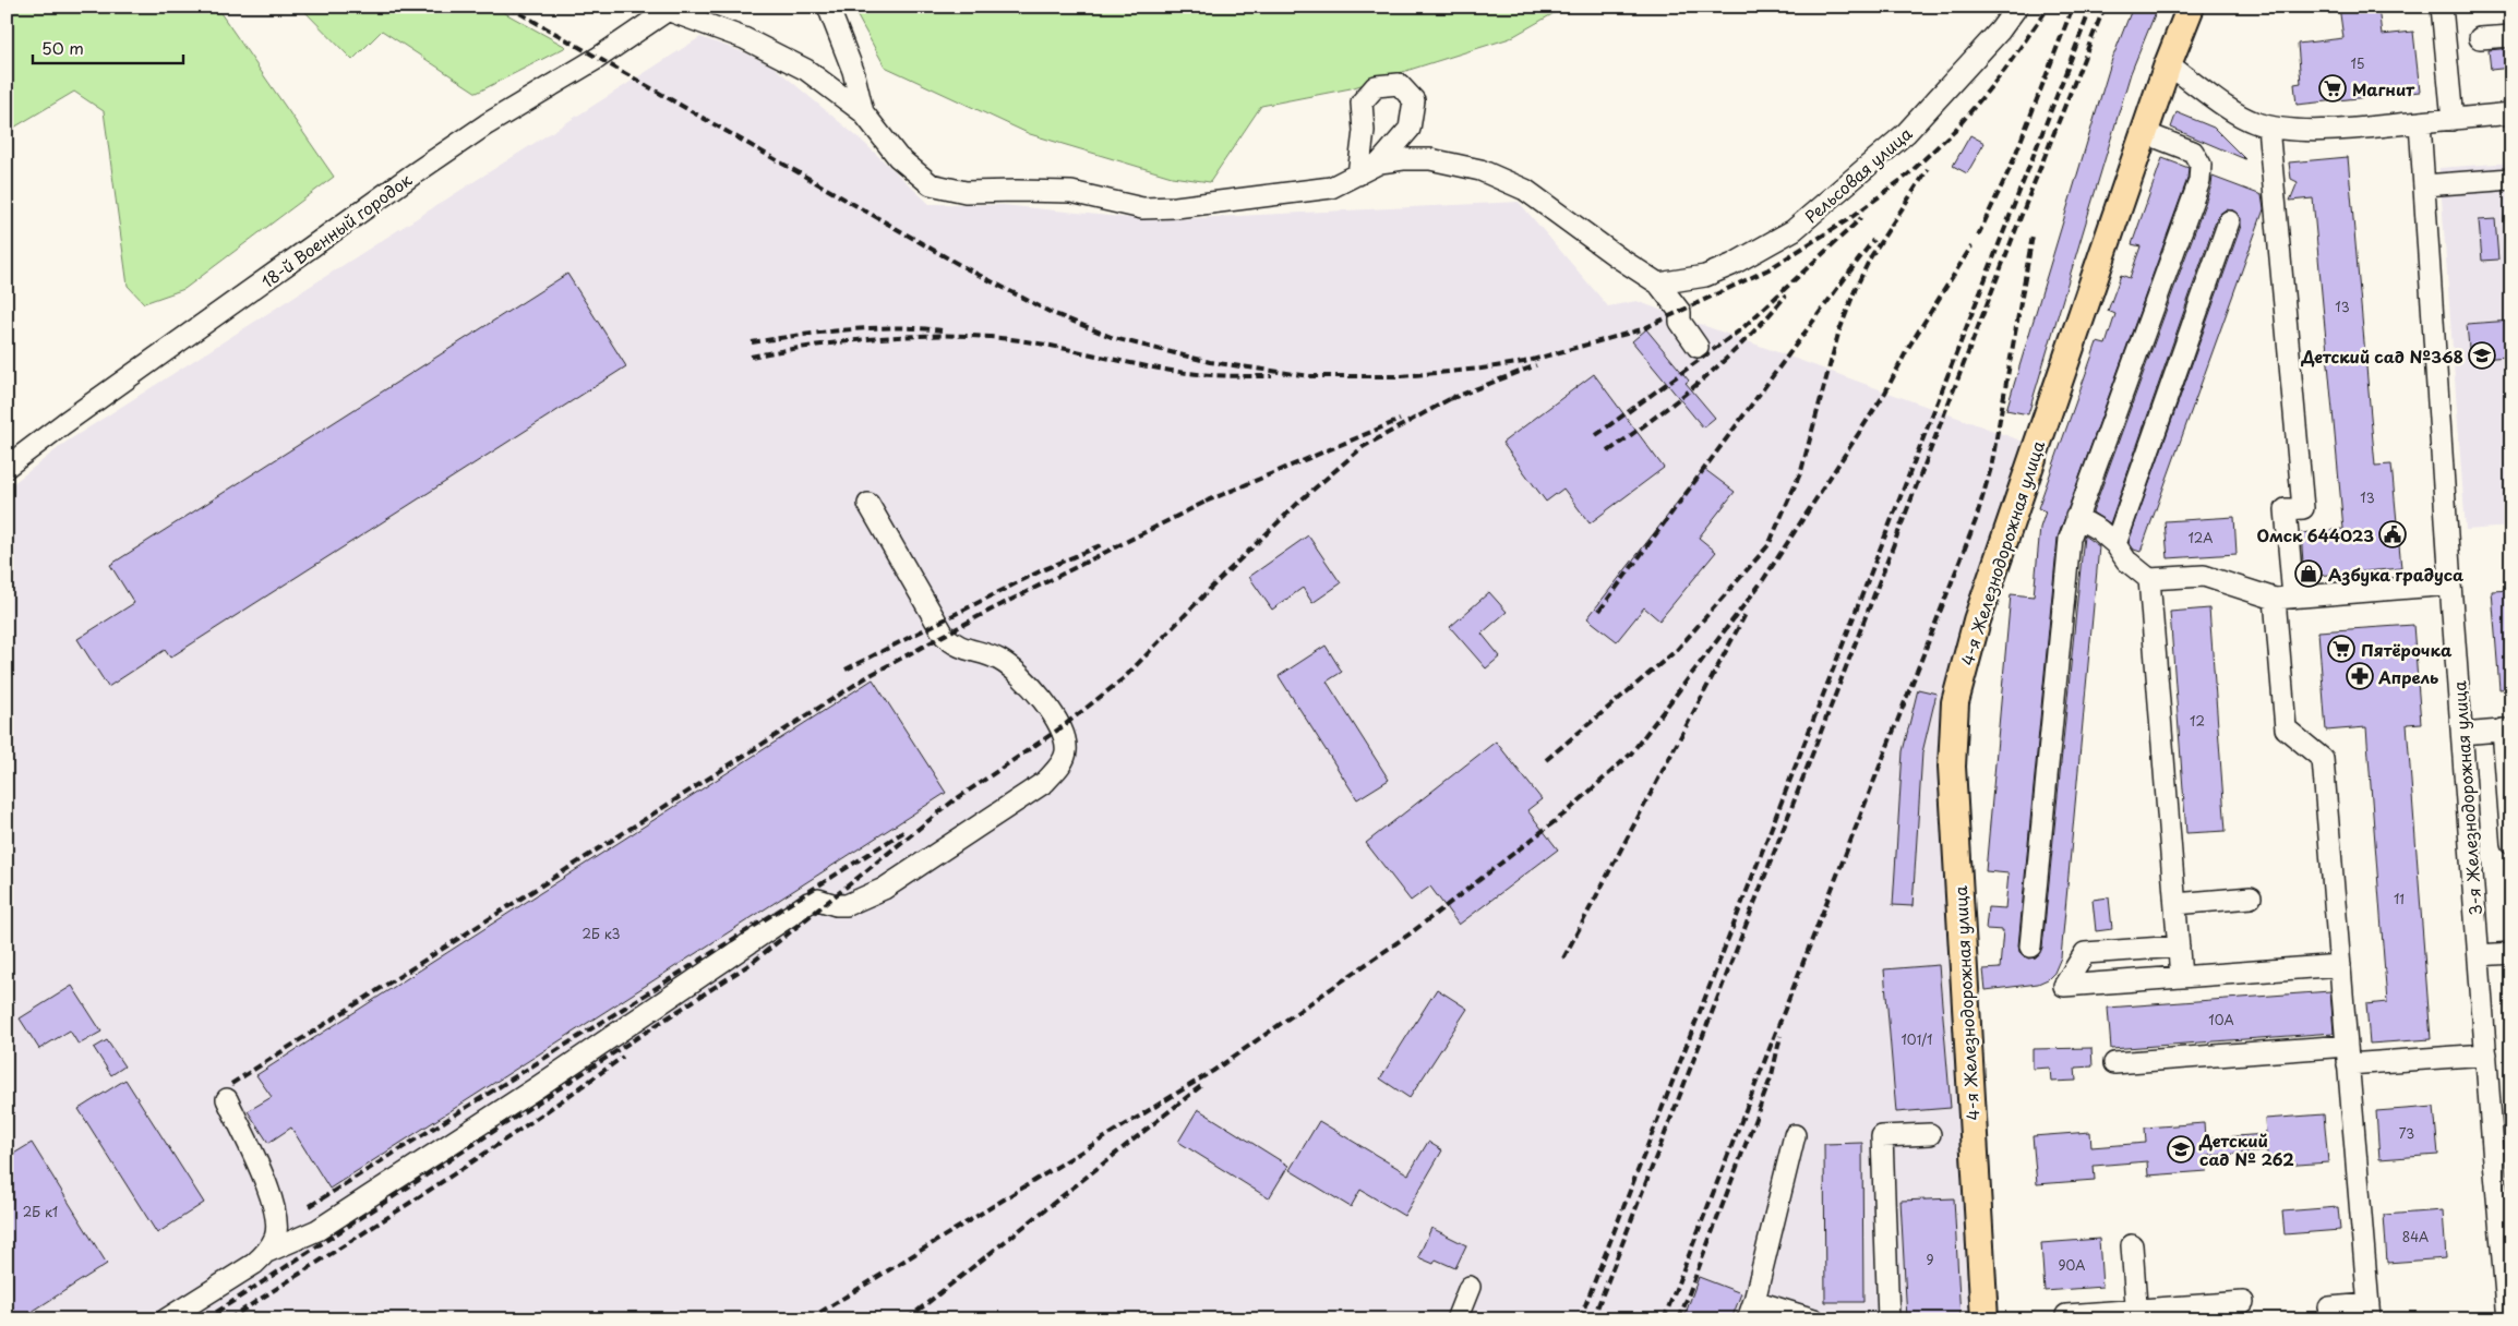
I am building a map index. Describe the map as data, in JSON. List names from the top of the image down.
{
  "streets": {
    "main road": ["4-я Железнодорожная улица"],
    "street": ["Рельсовая улица", "18-й Военный городок", "3-я Железнодорожная улица"]
  },
  "places": {
    "supermarket": ["Магнит", "Пятёрочка"],
    "school or university": ["Детский сад №368", "Детский сад № 262"],
    "public building": ["Омск 644023"],
    "shop": ["Азбука градуса"],
    "pharmacy": ["Апрель"]
  },
  "house_numbers": [
    "15",
    "13",
    "13",
    "12А",
    "12",
    "11",
    "2Б к3",
    "10А",
    "101/1",
    "73",
    "2Б к1",
    "84А",
    "9",
    "90А"
  ],
  "scale_bar": "50 m"
}
